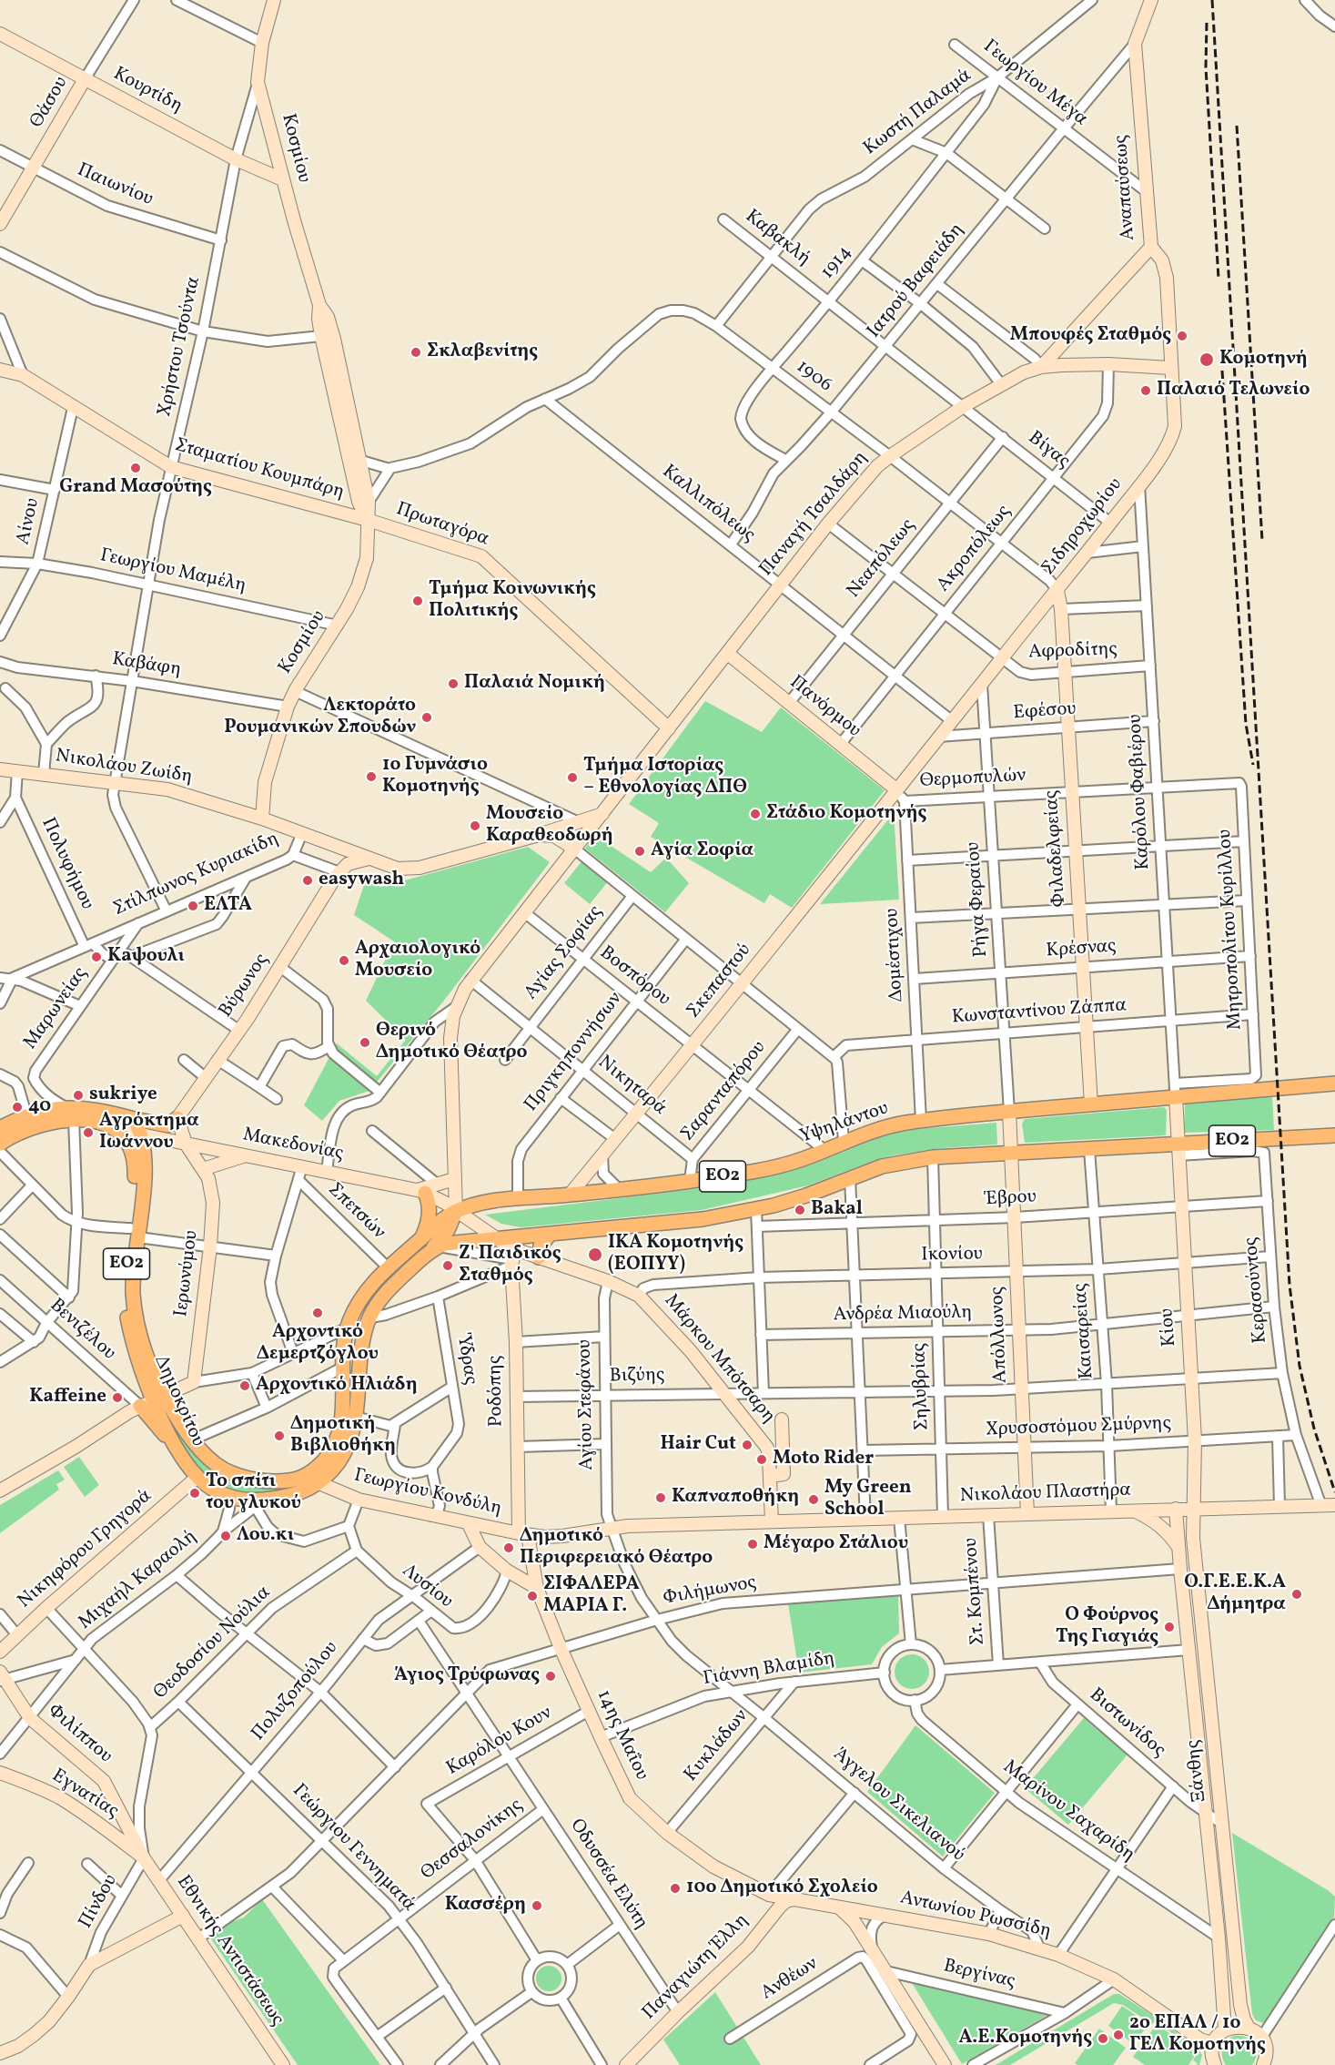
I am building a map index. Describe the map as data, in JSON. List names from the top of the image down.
{
  "streets": {
    "main road": ["Υψηλάντου", "ΕΟ2", "Δημοκρίτου"],
    "street": [
      "Γεωργίου Μέγα",
      "Κουρτίδη",
      "Θάσου",
      "Κωστή Παλαμά",
      "Κοσμίου",
      "Παιωνίου",
      "Αναπαύσεως",
      "Καβακλή",
      "1914",
      "Ιατρού Βαφειάδη",
      "Χρήστου Τσούντα",
      "1906",
      "Βίγας",
      "Σταματίου Κουμπάρη",
      "Καλλιπόλεως",
      "Παναγή Τσαλδάρη",
      "Αίνου",
      "Πρωταγόρα",
      "Σιδηροχωρίου",
      "Ακροπόλεως",
      "Νεαπόλεως",
      "Γεωργίου Μαμέλη",
      "Αφροδίτης",
      "Καβάφη",
      "Πανόρμου",
      "Εφέσου",
      "Νικολάου Ζωίδη",
      "Θερμοπυλών",
      "Καρόλου Φαβιέρου",
      "Φιλαδελφείας",
      "Πολυφήμου",
      "Στίλπωνος Κυριακίδη",
      "Ρήγα Φεραίου",
      "Μητροπολίτου Κυρίλλου",
      "Κρέσνας",
      "Αγίας Σοφίας",
      "Δομέστιχου",
      "Βοσπόρου",
      "Σκεπαστού",
      "Βύρωνος",
      "Μαρωνείας",
      "Κωνσταντίνου Ζάππα",
      "Πριγκηποννήσων",
      "Νικηταρά",
      "Σαρανταπόρου",
      "Μακεδονίας",
      "Έβρου",
      "Σπετσών",
      "Ικονίου",
      "Ιερωνύμου",
      "Κερασούντος",
      "Ανδρέα Μιαούλη",
      "Κίου",
      "Βενιζέλου",
      "Καισαρείας",
      "Απόλλωνος",
      "Μάρκου Μπότσαρη",
      "Ύδρας",
      "Βιζύης",
      "Σηλυβρίας",
      "Ροδόπης",
      "Αγίου Στεφάνου",
      "Χρυσοστόμου Σμύρνης",
      "Γεωργίου Κονδύλη",
      "Νικολάου Πλαστήρα",
      "Νικηφόρου Γρηγορά",
      "Μιχαήλ Καραολή",
      "Λυσίου",
      "Φιλήμωνος",
      "Στ. Κομπένου",
      "Θεοδοσίου Νούλια",
      "Γιάννη Βλαμίδη",
      "Πολυζοπούλου",
      "Βιστωνίδος",
      "Φιλίππου",
      "14ης Μαΐου",
      "Καρόλου Κουν",
      "Κυκλάδων",
      "Ξάνθης",
      "Εγνατίας",
      "Άγγελου Σικελιανού",
      "Μαρίνου Σαχαρίδη",
      "Θεσσαλονίκης",
      "Γεώργιου Γεννηματά",
      "Οδυσσέα Ελύτη",
      "Πίνδου",
      "Αντωνίου Ρωσσίδη",
      "Εθνικής Αντιστάσεως",
      "Παναγιώτη Έλλη",
      "Βεργίνας",
      "Ανθέων"
    ]
  },
  "crossings": [
    ["Γεωργίου Μέγα", "Κωστή Παλαμά"],
    ["Γεωργίου Μέγα", "Αναπαύσεως"],
    ["Γεωργίου Μέγα", "1914"],
    ["Γεωργίου Μέγα", "Ιατρού Βαφειάδη"],
    ["Κουρτίδη", "Θάσου"],
    ["Κουρτίδη", "Κοσμίου"],
    ["Κουρτίδη", "Χρήστου Τσούντα"],
    ["Θάσου", "Παιωνίου"],
    ["Κωστή Παλαμά", "Καβακλή"],
    ["Κωστή Παλαμά", "1914"],
    ["Κωστή Παλαμά", "1906"],
    ["Κοσμίου", "Χρήστου Τσούντα"],
    ["Κοσμίου", "Σταματίου Κουμπάρη"],
    ["Κοσμίου", "Πρωταγόρα"],
    ["Κοσμίου", "Γεωργίου Μαμέλη"],
    ["Κοσμίου", "Καβάφη"],
    ["Κοσμίου", "Νικολάου Ζωίδη"],
    ["Παιωνίου", "Χρήστου Τσούντα"],
    ["Αναπαύσεως", "Ιατρού Βαφειάδη"],
    ["Αναπαύσεως", "Παναγή Τσαλδάρη"],
    ["Αναπαύσεως", "Σιδηροχωρίου"],
    ["Καβακλή", "1914"],
    ["Καβακλή", "Ιατρού Βαφειάδη"],
    ["Καβακλή", "Βίγας"],
    ["Καβακλή", "Παναγή Τσαλδάρη"],
    ["1914", "Ιατρού Βαφειάδη"],
    ["1914", "1906"],
    ["Ιατρού Βαφειάδη", "1906"],
    ["Ιατρού Βαφειάδη", "Καλλιπόλεως"],
    ["Χρήστου Τσούντα", "Σταματίου Κουμπάρη"],
    ["Χρήστου Τσούντα", "Γεωργίου Μαμέλη"],
    ["Χρήστου Τσούντα", "Καβάφη"],
    ["Χρήστου Τσούντα", "Νικολάου Ζωίδη"],
    ["Χρήστου Τσούντα", "Στίλπωνος Κυριακίδη"],
    ["1906", "Καλλιπόλεως"],
    ["1906", "Παναγή Τσαλδάρη"],
    ["1906", "Σιδηροχωρίου"],
    ["1906", "Ακροπόλεως"],
    ["1906", "Νεαπόλεως"],
    ["1906", "Φιλαδελφείας"],
    ["Βίγας", "Παναγή Τσαλδάρη"],
    ["Βίγας", "Σιδηροχωρίου"],
    ["Βίγας", "Ακροπόλεως"],
    ["Βίγας", "Νεαπόλεως"],
    ["Σταματίου Κουμπάρη", "Αίνου"],
    ["Σταματίου Κουμπάρη", "Πρωταγόρα"],
    ["Καλλιπόλεως", "Παναγή Τσαλδάρη"],
    ["Καλλιπόλεως", "Σιδηροχωρίου"],
    ["Καλλιπόλεως", "Ακροπόλεως"],
    ["Καλλιπόλεως", "Νεαπόλεως"],
    ["Παναγή Τσαλδάρη", "Πρωταγόρα"],
    ["Παναγή Τσαλδάρη", "Σιδηροχωρίου"],
    ["Παναγή Τσαλδάρη", "Ακροπόλεως"],
    ["Παναγή Τσαλδάρη", "Αφροδίτης"],
    ["Παναγή Τσαλδάρη", "Πανόρμου"],
    ["Παναγή Τσαλδάρη", "Στίλπωνος Κυριακίδη"],
    ["Παναγή Τσαλδάρη", "Βοσπόρου"],
    ["Παναγή Τσαλδάρη", "Νικηταρά"],
    ["Παναγή Τσαλδάρη", "Υψηλάντου"],
    ["Παναγή Τσαλδάρη", "Μακεδονίας"],
    ["Παναγή Τσαλδάρη", "Μάρκου Μπότσαρη"],
    ["Παναγή Τσαλδάρη", "Δημοκρίτου"],
    ["Αίνου", "Γεωργίου Μαμέλη"],
    ["Σιδηροχωρίου", "Αφροδίτης"],
    ["Σιδηροχωρίου", "Πανόρμου"],
    ["Σιδηροχωρίου", "Εφέσου"],
    ["Σιδηροχωρίου", "Θερμοπυλών"],
    ["Σιδηροχωρίου", "Καρόλου Φαβιέρου"],
    ["Σιδηροχωρίου", "Φιλαδελφείας"],
    ["Σιδηροχωρίου", "Ρήγα Φεραίου"],
    ["Σιδηροχωρίου", "Δομέστιχου"],
    ["Σιδηροχωρίου", "Σκεπαστού"],
    ["Ακροπόλεως", "Αφροδίτης"],
    ["Ακροπόλεως", "Πανόρμου"],
    ["Νεαπόλεως", "Αφροδίτης"],
    ["Νεαπόλεως", "Πανόρμου"],
    ["Αφροδίτης", "Καρόλου Φαβιέρου"],
    ["Αφροδίτης", "Φιλαδελφείας"],
    ["Πανόρμου", "Θερμοπυλών"],
    ["Πανόρμου", "Δομέστιχου"],
    ["Πανόρμου", "Σκεπαστού"],
    ["Εφέσου", "Καρόλου Φαβιέρου"],
    ["Εφέσου", "Φιλαδελφείας"],
    ["Εφέσου", "Ρήγα Φεραίου"],
    ["Νικολάου Ζωίδη", "Στίλπωνος Κυριακίδη"],
    ["Θερμοπυλών", "Καρόλου Φαβιέρου"],
    ["Θερμοπυλών", "Φιλαδελφείας"],
    ["Θερμοπυλών", "Ρήγα Φεραίου"],
    ["Θερμοπυλών", "Μητροπολίτου Κυρίλλου"],
    ["Θερμοπυλών", "Δομέστιχου"],
    ["Θερμοπυλών", "Σκεπαστού"],
    ["Καρόλου Φαβιέρου", "Μητροπολίτου Κυρίλλου"],
    ["Καρόλου Φαβιέρου", "Κρέσνας"],
    ["Καρόλου Φαβιέρου", "Κωνσταντίνου Ζάππα"],
    ["Καρόλου Φαβιέρου", "Υψηλάντου"],
    ["Καρόλου Φαβιέρου", "Κίου"],
    ["Φιλαδελφείας", "Κρέσνας"],
    ["Φιλαδελφείας", "Κωνσταντίνου Ζάππα"],
    ["Φιλαδελφείας", "Υψηλάντου"],
    ["Πολυφήμου", "Στίλπωνος Κυριακίδη"],
    ["Πολυφήμου", "Μαρωνείας"],
    ["Στίλπωνος Κυριακίδη", "Βύρωνος"],
    ["Στίλπωνος Κυριακίδη", "Μαρωνείας"],
    ["Ρήγα Φεραίου", "Κρέσνας"],
    ["Ρήγα Φεραίου", "Κωνσταντίνου Ζάππα"],
    ["Ρήγα Φεραίου", "Υψηλάντου"],
    ["Ρήγα Φεραίου", "Απόλλωνος"],
    ["Μητροπολίτου Κυρίλλου", "Κρέσνας"],
    ["Μητροπολίτου Κυρίλλου", "Κωνσταντίνου Ζάππα"],
    ["Μητροπολίτου Κυρίλλου", "Υψηλάντου"],
    ["Μητροπολίτου Κυρίλλου", "Κίου"],
    ["Κρέσνας", "Δομέστιχου"],
    ["Αγίας Σοφίας", "Βοσπόρου"],
    ["Αγίας Σοφίας", "Νικηταρά"],
    ["Δομέστιχου", "Σκεπαστού"],
    ["Δομέστιχου", "Κωνσταντίνου Ζάππα"],
    ["Δομέστιχου", "Υψηλάντου"],
    ["Βοσπόρου", "Σκεπαστού"],
    ["Βοσπόρου", "Πριγκηποννήσων"],
    ["Βοσπόρου", "Σαρανταπόρου"],
    ["Βοσπόρου", "Υψηλάντου"],
    ["Σκεπαστού", "Νικηταρά"],
    ["Σκεπαστού", "Υψηλάντου"],
    ["Βύρωνος", "Ιερωνύμου"],
    ["Πριγκηποννήσων", "Νικηταρά"],
    ["Πριγκηποννήσων", "Υψηλάντου"],
    ["Νικηταρά", "Σαρανταπόρου"],
    ["Σαρανταπόρου", "Υψηλάντου"],
    ["Υψηλάντου", "Μακεδονίας"],
    ["Υψηλάντου", "Κίου"],
    ["Υψηλάντου", "Απόλλωνος"],
    ["Υψηλάντου", "Μάρκου Μπότσαρη"],
    ["Υψηλάντου", "Δημοκρίτου"],
    ["ΕΟ2", "Μακεδονίας"],
    ["ΕΟ2", "Κερασούντος"],
    ["ΕΟ2", "Κίου"],
    ["ΕΟ2", "Καισαρείας"],
    ["ΕΟ2", "Απόλλωνος"],
    ["ΕΟ2", "Μάρκου Μπότσαρη"],
    ["ΕΟ2", "Σηλυβρίας"],
    ["ΕΟ2", "Δημοκρίτου"],
    ["Μακεδονίας", "Ιερωνύμου"],
    ["Μακεδονίας", "Μάρκου Μπότσαρη"],
    ["Μακεδονίας", "Δημοκρίτου"],
    ["Έβρου", "Κερασούντος"],
    ["Έβρου", "Κίου"],
    ["Έβρου", "Καισαρείας"],
    ["Έβρου", "Απόλλωνος"],
    ["Έβρου", "Σηλυβρίας"],
    ["Σπετσών", "Δημοκρίτου"],
    ["Ικονίου", "Κερασούντος"],
    ["Ικονίου", "Κίου"],
    ["Ικονίου", "Καισαρείας"],
    ["Ικονίου", "Απόλλωνος"],
    ["Ικονίου", "Μάρκου Μπότσαρη"],
    ["Ικονίου", "Σηλυβρίας"],
    ["Κερασούντος", "Ανδρέα Μιαούλη"],
    ["Κερασούντος", "Κίου"],
    ["Κερασούντος", "Βιζύης"],
    ["Κερασούντος", "Χρυσοστόμου Σμύρνης"],
    ["Κερασούντος", "Νικολάου Πλαστήρα"],
    ["Ανδρέα Μιαούλη", "Κίου"],
    ["Ανδρέα Μιαούλη", "Καισαρείας"],
    ["Ανδρέα Μιαούλη", "Απόλλωνος"],
    ["Ανδρέα Μιαούλη", "Σηλυβρίας"],
    ["Κίου", "Βιζύης"],
    ["Κίου", "Χρυσοστόμου Σμύρνης"],
    ["Κίου", "Νικολάου Πλαστήρα"],
    ["Κίου", "Ξάνθης"],
    ["Καισαρείας", "Βιζύης"],
    ["Καισαρείας", "Χρυσοστόμου Σμύρνης"],
    ["Καισαρείας", "Νικολάου Πλαστήρα"],
    ["Απόλλωνος", "Βιζύης"],
    ["Απόλλωνος", "Χρυσοστόμου Σμύρνης"],
    ["Απόλλωνος", "Νικολάου Πλαστήρα"],
    ["Μάρκου Μπότσαρη", "Βιζύης"],
    ["Μάρκου Μπότσαρη", "Ροδόπης"],
    ["Μάρκου Μπότσαρη", "Δημοκρίτου"],
    ["Μάρκου Μπότσαρη", "Αγίου Στεφάνου"],
    ["Μάρκου Μπότσαρη", "Γεωργίου Κονδύλη"],
    ["Μάρκου Μπότσαρη", "Νικολάου Πλαστήρα"],
    ["Βιζύης", "Σηλυβρίας"],
    ["Βιζύης", "Ροδόπης"],
    ["Βιζύης", "Αγίου Στεφάνου"],
    ["Σηλυβρίας", "Χρυσοστόμου Σμύρνης"],
    ["Σηλυβρίας", "Νικολάου Πλαστήρα"],
    ["Ροδόπης", "Γεωργίου Κονδύλη"],
    ["Ροδόπης", "14ης Μαΐου"],
    ["Δημοκρίτου", "Γεωργίου Κονδύλη"],
    ["Δημοκρίτου", "Νικηφόρου Γρηγορά"],
    ["Δημοκρίτου", "Μιχαήλ Καραολή"],
    ["Αγίου Στεφάνου", "Γεωργίου Κονδύλη"],
    ["Αγίου Στεφάνου", "Φιλήμωνος"],
    ["Αγίου Στεφάνου", "Άγγελου Σικελιανού"],
    ["Γεωργίου Κονδύλη", "Νικολάου Πλαστήρα"],
    ["Νικολάου Πλαστήρα", "Στ. Κομπένου"],
    ["Νικολάου Πλαστήρα", "Ξάνθης"],
    ["Μιχαήλ Καραολή", "Φιλίππου"],
    ["Λυσίου", "Θεοδοσίου Νούλια"],
    ["Λυσίου", "Πολυζοπούλου"],
    ["Φιλήμωνος", "Στ. Κομπένου"],
    ["Φιλήμωνος", "14ης Μαΐου"],
    ["Φιλήμωνος", "Ξάνθης"],
    ["Φιλήμωνος", "Άγγελου Σικελιανού"],
    ["Φιλήμωνος", "Γεώργιου Γεννηματά"],
    ["Φιλήμωνος", "Οδυσσέα Ελύτη"],
    ["Φιλήμωνος", "Εθνικής Αντιστάσεως"],
    ["Θεοδοσίου Νούλια", "Γεώργιου Γεννηματά"],
    ["Γιάννη Βλαμίδη", "14ης Μαΐου"],
    ["Γιάννη Βλαμίδη", "Κυκλάδων"],
    ["Γιάννη Βλαμίδη", "Άγγελου Σικελιανού"],
    ["Γιάννη Βλαμίδη", "Μαρίνου Σαχαρίδη"],
    ["Πολυζοπούλου", "Γεώργιου Γεννηματά"],
    ["Πολυζοπούλου", "Εθνικής Αντιστάσεως"],
    ["Βιστωνίδος", "Ξάνθης"],
    ["Φιλίππου", "Εγνατίας"],
    ["Φιλίππου", "Πίνδου"],
    ["Φιλίππου", "Εθνικής Αντιστάσεως"],
    ["14ης Μαΐου", "Καρόλου Κουν"],
    ["14ης Μαΐου", "Κυκλάδων"],
    ["14ης Μαΐου", "Αντωνίου Ρωσσίδη"],
    ["14ης Μαΐου", "Παναγιώτη Έλλη"],
    ["Καρόλου Κουν", "Θεσσαλονίκης"],
    ["Καρόλου Κουν", "Οδυσσέα Ελύτη"],
    ["Κυκλάδων", "Άγγελου Σικελιανού"],
    ["Ξάνθης", "Μαρίνου Σαχαρίδη"],
    ["Εγνατίας", "Πίνδου"],
    ["Εγνατίας", "Εθνικής Αντιστάσεως"],
    ["Άγγελου Σικελιανού", "Αντωνίου Ρωσσίδη"],
    ["Θεσσαλονίκης", "Γεώργιου Γεννηματά"],
    ["Θεσσαλονίκης", "Οδυσσέα Ελύτη"],
    ["Οδυσσέα Ελύτη", "Παναγιώτη Έλλη"],
    ["Πίνδου", "Εθνικής Αντιστάσεως"]
  ],
  "places": [
    "Μπουφές Σταθμός",
    "Σκλαβενίτης",
    "Κομοτηνή",
    "Παλαιό Τελωνείο",
    "Grand Μασούτης",
    "Τμήμα Κοινωνικής Πολιτικής",
    "Παλαιά Νομική",
    "Λεκτοράτο Ρουμανικών Σπουδών",
    "1ο Γυμνάσιο Κομοτηνής",
    "Τμήμα Ιστορίας – Εθνολογίας ΔΠΘ",
    "Στάδιο Κομοτηνής",
    "Μουσείο Καραθεοδωρή",
    "Αγία Σοφία",
    "easywash",
    "ΕΛΤΑ",
    "Kaψουλι",
    "Αρχαιολογικό Μουσείο",
    "Θερινό Δημοτικό Θέατρο",
    "sukriye",
    "40",
    "Αγρόκτημα Ιωάννου",
    "Bakal",
    "ΙΚΑ Κομοτηνής (ΕΟΠΥΥ)",
    "Ζ' Παιδικός Σταθμός",
    "Αρχοντικό Δεμερτζόγλου",
    "Αρχοντικό Ηλιάδη",
    "Kaffeine",
    "Δημοτική Βιβλιοθήκη",
    "Hair Cut",
    "Moto Rider",
    "Το σπίτι του γλυκού",
    "Καπναποθήκη",
    "My Green School",
    "Λου.κι",
    "Μέγαρο Στάλιου",
    "Δημοτικό Περιφερειακό Θέατρο",
    "Ο.Γ.Ε.Ε.Κ.Α Δήμητρα",
    "ΣΙΦΑΛΕΡΑ ΜΑΡΙΑ Γ.",
    "Ο Φούρνος Της Γιαγιάς",
    "Άγιος Τρύφωνας",
    "10ο Δημοτικό Σχολείο",
    "Κασσέρη",
    "2ο ΕΠΑΛ / 1ο ΓΕΛ Κομοτηνής",
    "Α.Ε.Κομοτηνής"
  ]
}
